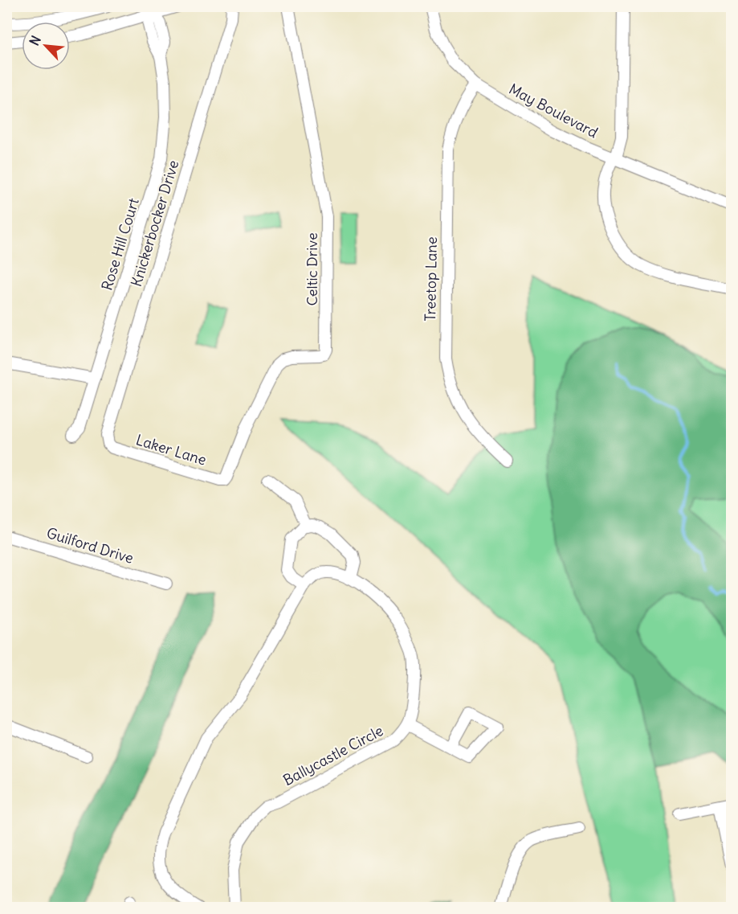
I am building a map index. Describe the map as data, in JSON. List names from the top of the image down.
{
  "streets": {
    "street": [
      "May Boulevard",
      "Knickerbocker Drive",
      "Rose Hill Court",
      "Celtic Drive",
      "Treetop Lane",
      "Laker Lane",
      "Guilford Drive",
      "Ballycastle Circle"
    ]
  },
  "crossings": [
    ["May Boulevard", "Treetop Lane"],
    ["Knickerbocker Drive", "Laker Lane"],
    ["Celtic Drive", "Laker Lane"]
  ],
  "north": "top left"
}
